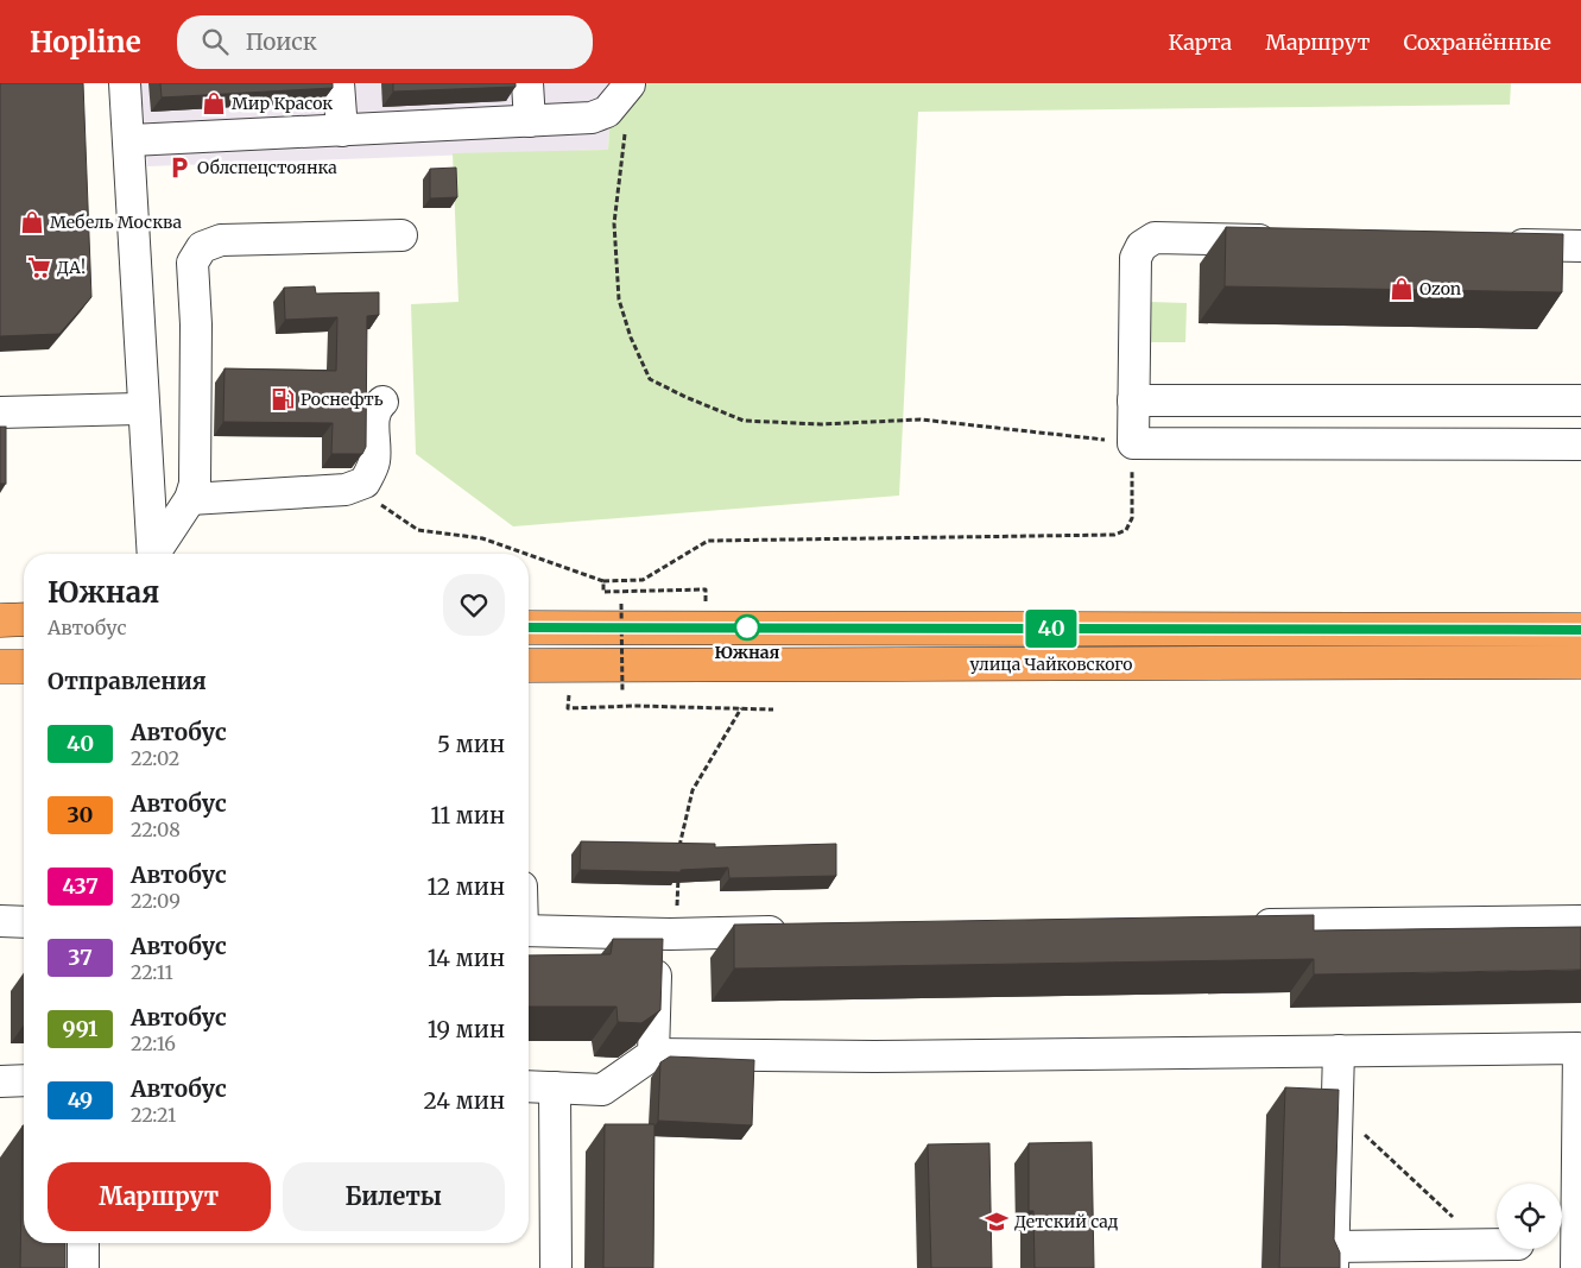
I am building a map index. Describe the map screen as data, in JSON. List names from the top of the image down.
{
  "streets": {
    "highway": ["улица Чайковского"]
  },
  "places": {
    "shop": ["Мир Красок", "Мебель Москва", "Ozon"],
    "parking": ["Облспецстоянка"],
    "supermarket": ["ДА!"],
    "fuel station": ["Роснефть"],
    "other": ["Южная"],
    "school or university": ["Детский сад"]
  },
  "lines": ["bus line 40"],
  "page": {
    "header": "Hopline",
    "search": "Поиск",
    "nav": ["Карта", "Маршрут", "Сохранённые"],
    "on_map": "40",
    "heading": [
      ["Южная", "Автобус"],
      "Отправления"
    ],
    "list": [
      {
        "mark": "40",
        "name": "Автобус",
        "note": "22:02",
        "value": "5 мин"
      },
      {
        "mark": "30",
        "name": "Автобус",
        "note": "22:08",
        "value": "11 мин"
      },
      {
        "mark": "437",
        "name": "Автобус",
        "note": "22:09",
        "value": "12 мин"
      },
      {
        "mark": "37",
        "name": "Автобус",
        "note": "22:11",
        "value": "14 мин"
      },
      {
        "mark": "991",
        "name": "Автобус",
        "note": "22:16",
        "value": "19 мин"
      },
      {
        "mark": "49",
        "name": "Автобус",
        "note": "22:21",
        "value": "24 мин"
      }
    ],
    "buttons": ["Маршрут", "Билеты"]
  }
}
